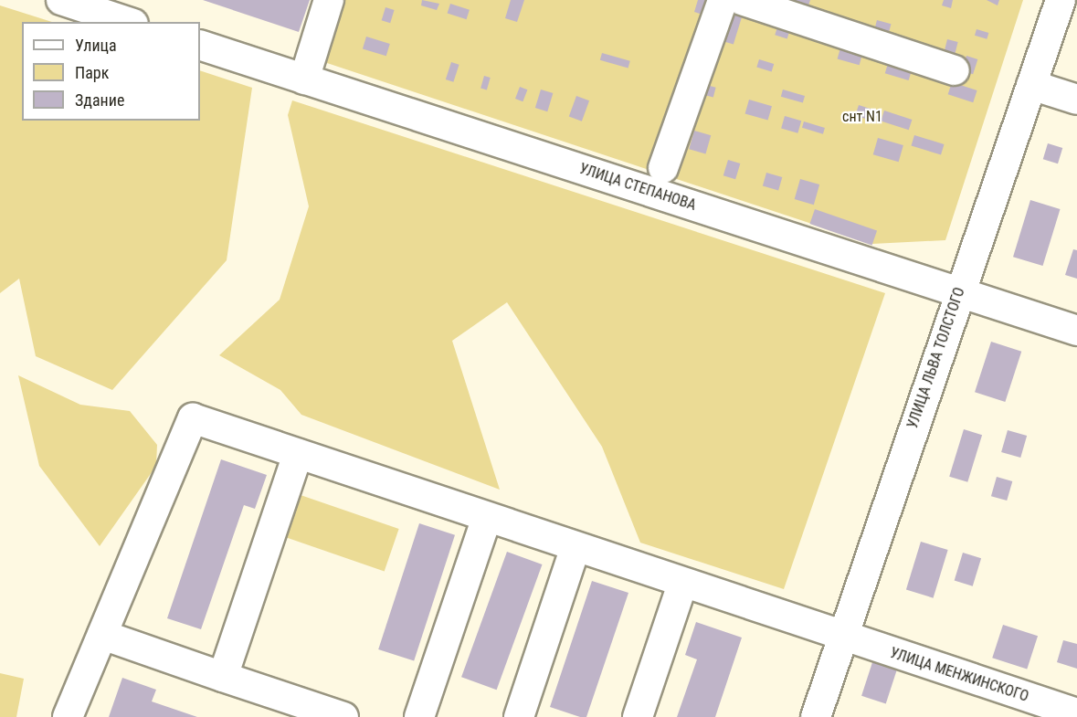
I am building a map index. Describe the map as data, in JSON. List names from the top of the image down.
{
  "streets": {
    "street": ["УЛИЦА СТЕПАНОВА", "УЛИЦА ЛЬВА ТОЛСТОГО", "УЛИЦА МЕНЖИНСКОГО"]
  },
  "crossings": [
    ["УЛИЦА СТЕПАНОВА", "УЛИЦА ЛЬВА ТОЛСТОГО"],
    ["УЛИЦА ЛЬВА ТОЛСТОГО", "УЛИЦА МЕНЖИНСКОГО"]
  ],
  "parks": ["снт N1"],
  "legend": ["Улица", "Парк", "Здание"]
}
